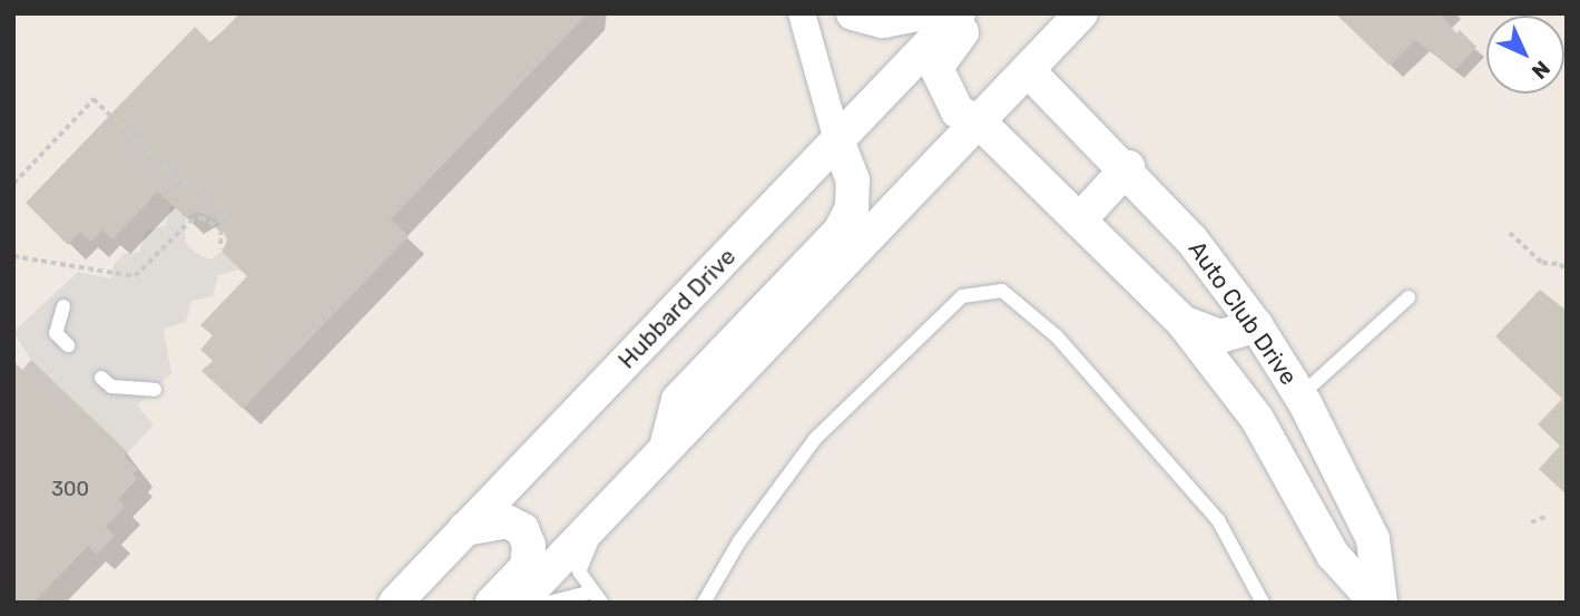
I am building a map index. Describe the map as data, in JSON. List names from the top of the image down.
{
  "streets": {
    "street": ["Hubbard Drive", "Auto Club Drive"]
  },
  "house_numbers": ["300"],
  "north": "bottom right"
}
